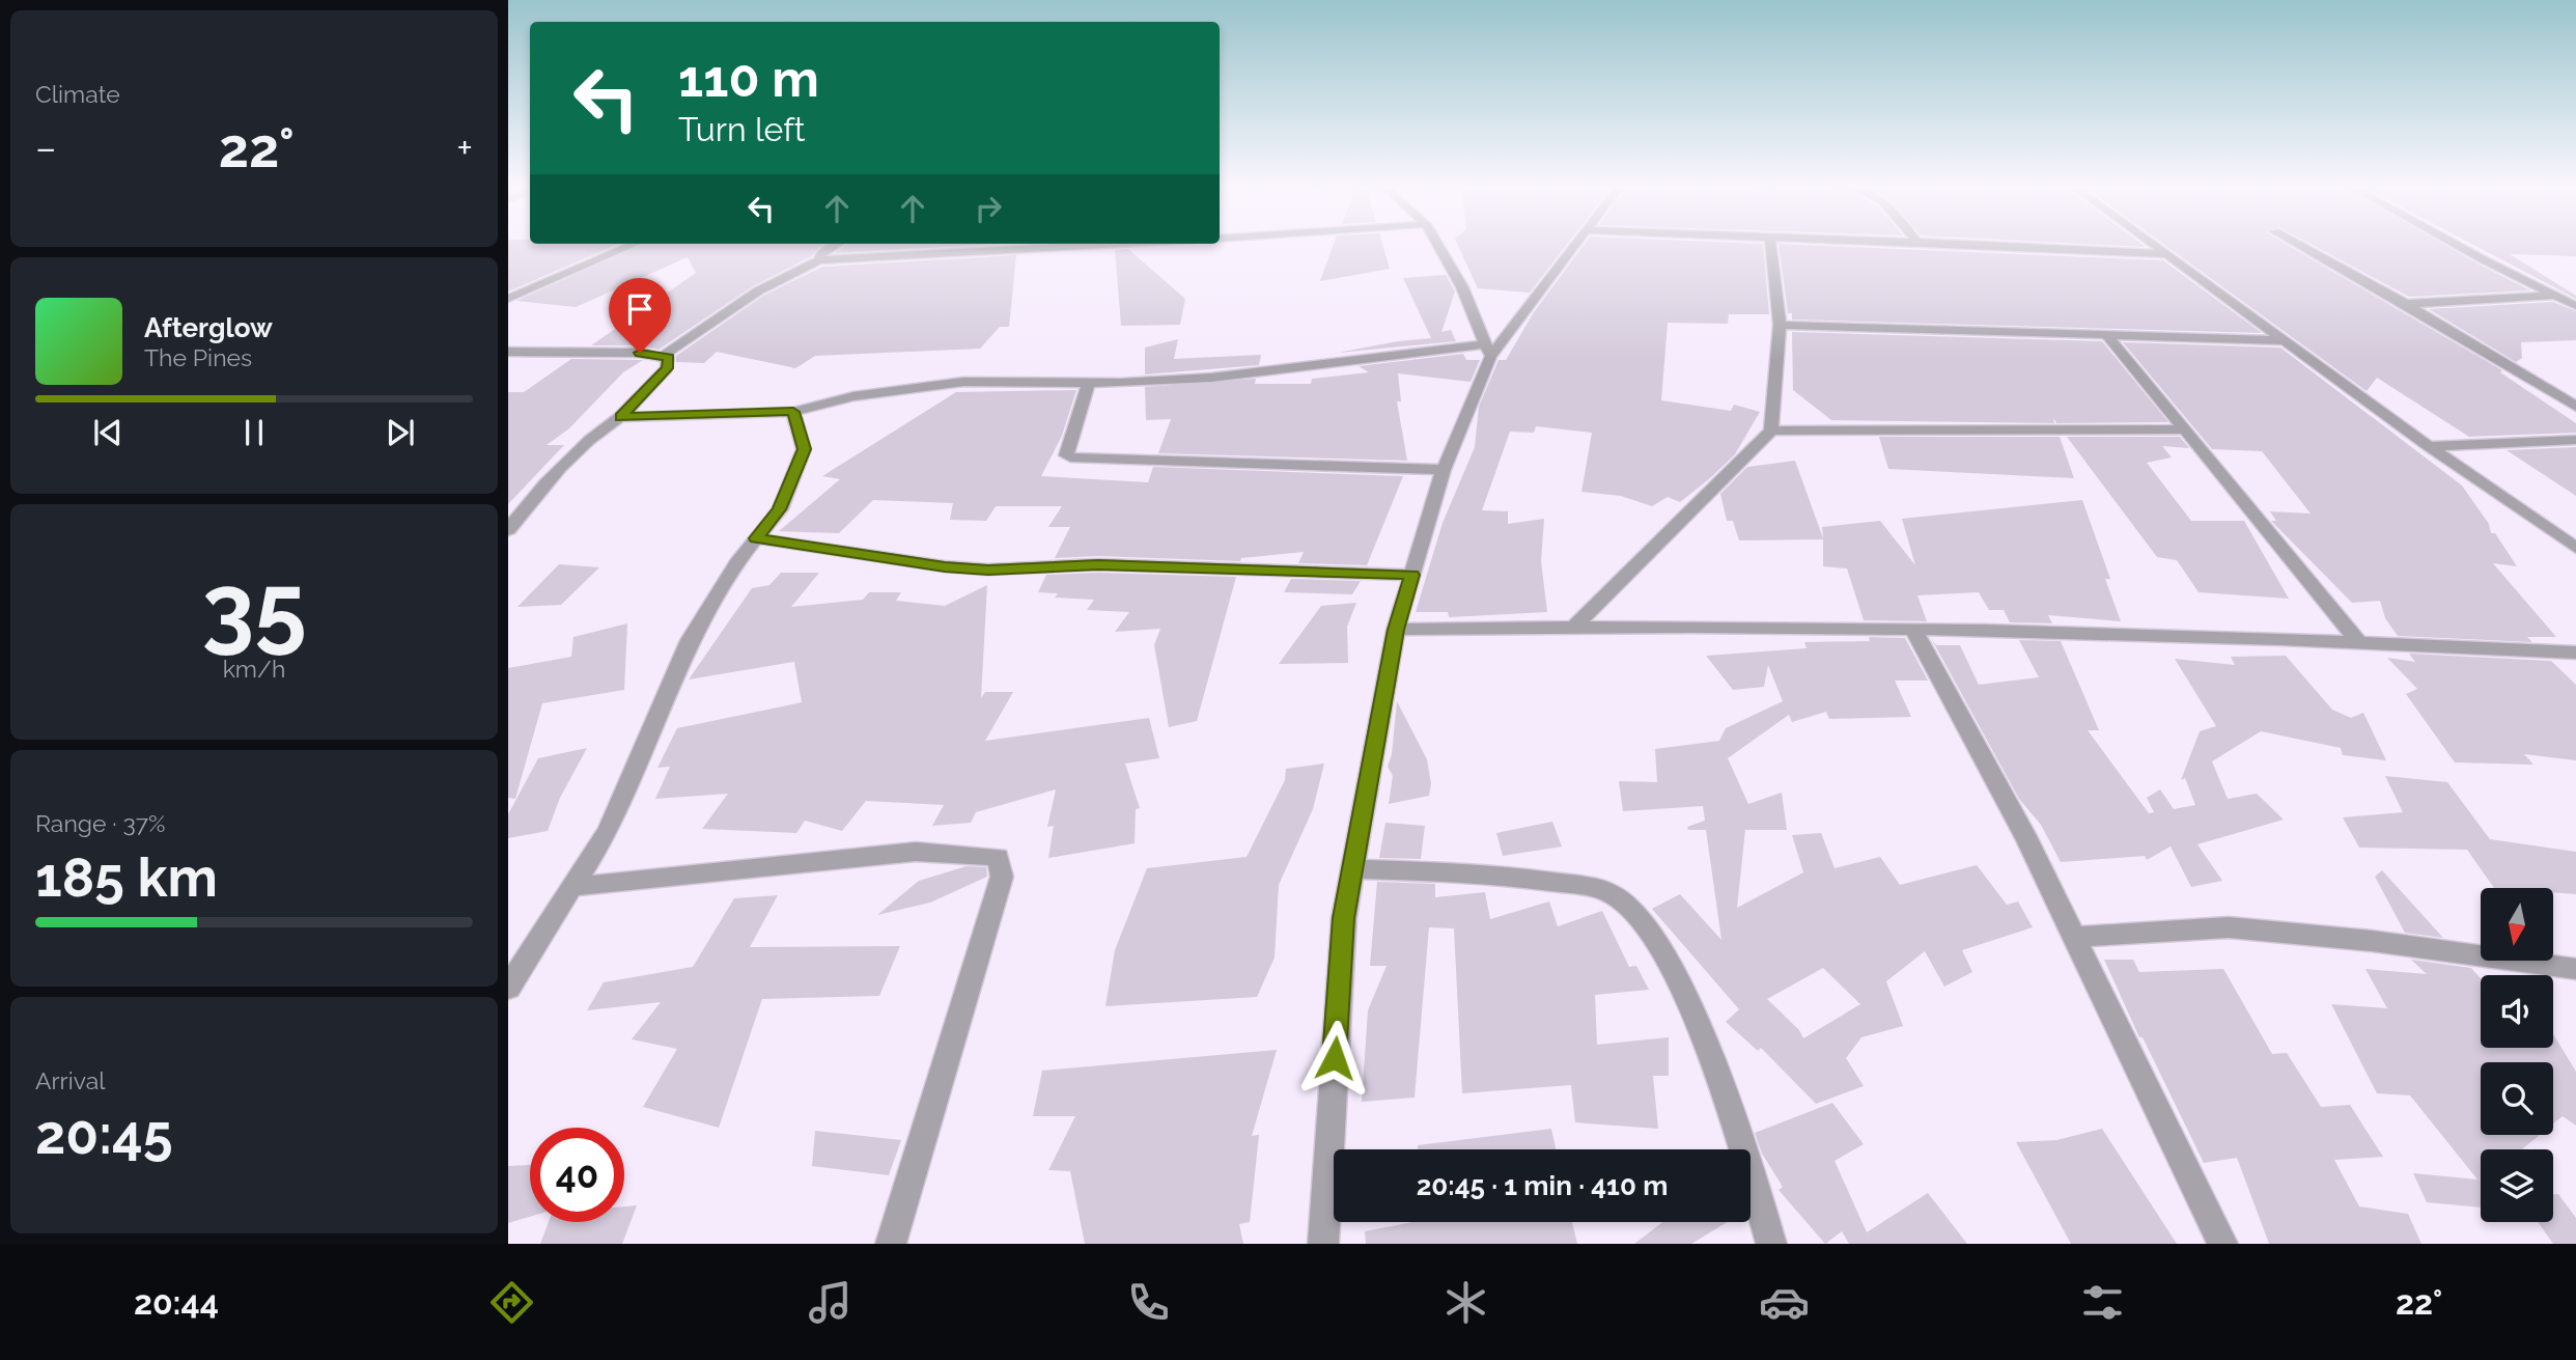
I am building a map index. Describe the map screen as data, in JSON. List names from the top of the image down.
{
  "north": "bottom",
  "page": {
    "tile": [
      "Climate",
      ["35", "km/h"],
      ["Range · 37%", "185 km"],
      ["Arrival", "20:45"]
    ],
    "turn": ["110 m", "Turn left"],
    "heat": ["−", "22°", "+"],
    "song": ["Afterglow", "The Pines"],
    "limit": "40",
    "trip": "20:45 · 1 min · 410 m",
    "tabs": ["20:44", "22°"]
  }
}
